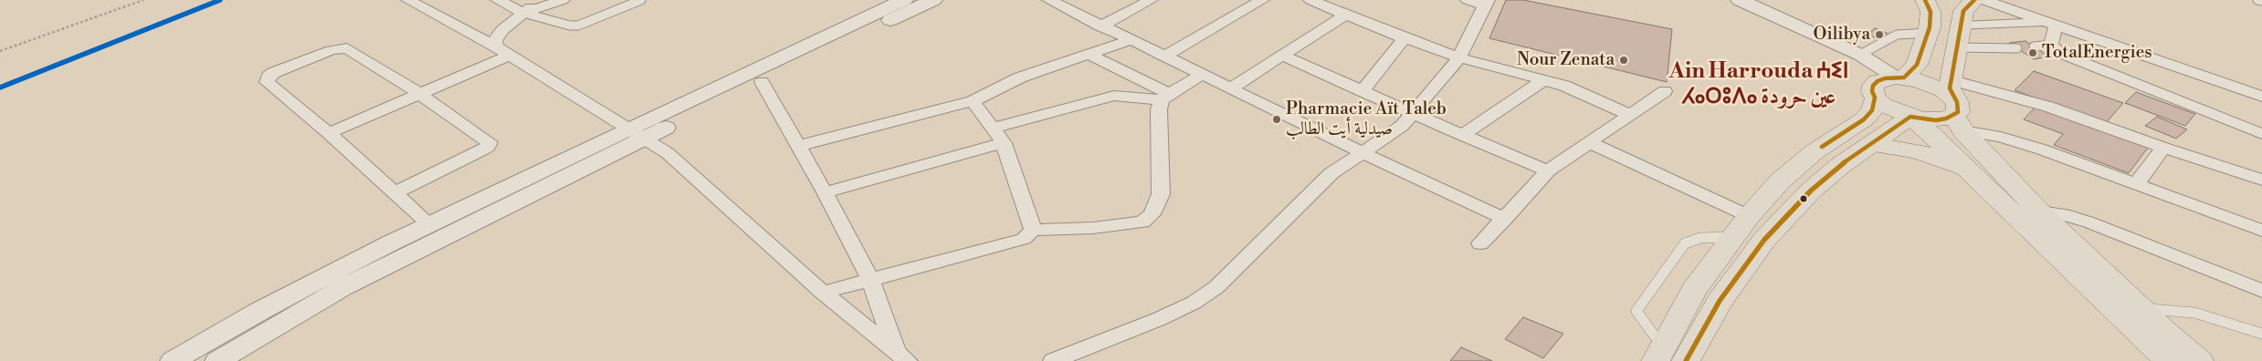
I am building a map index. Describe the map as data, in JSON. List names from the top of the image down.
{
  "districts": ["Ain Harrouda ⵄⵉⵏ ⵃⴰⵔⵓⴷⴰ عين حرودة"],
  "places": [
    "Oilibya",
    "TotalEnergies",
    "Nour Zenata",
    "Pharmacie Aït Taleb صيدلية أيت الطالب"
  ]
}
